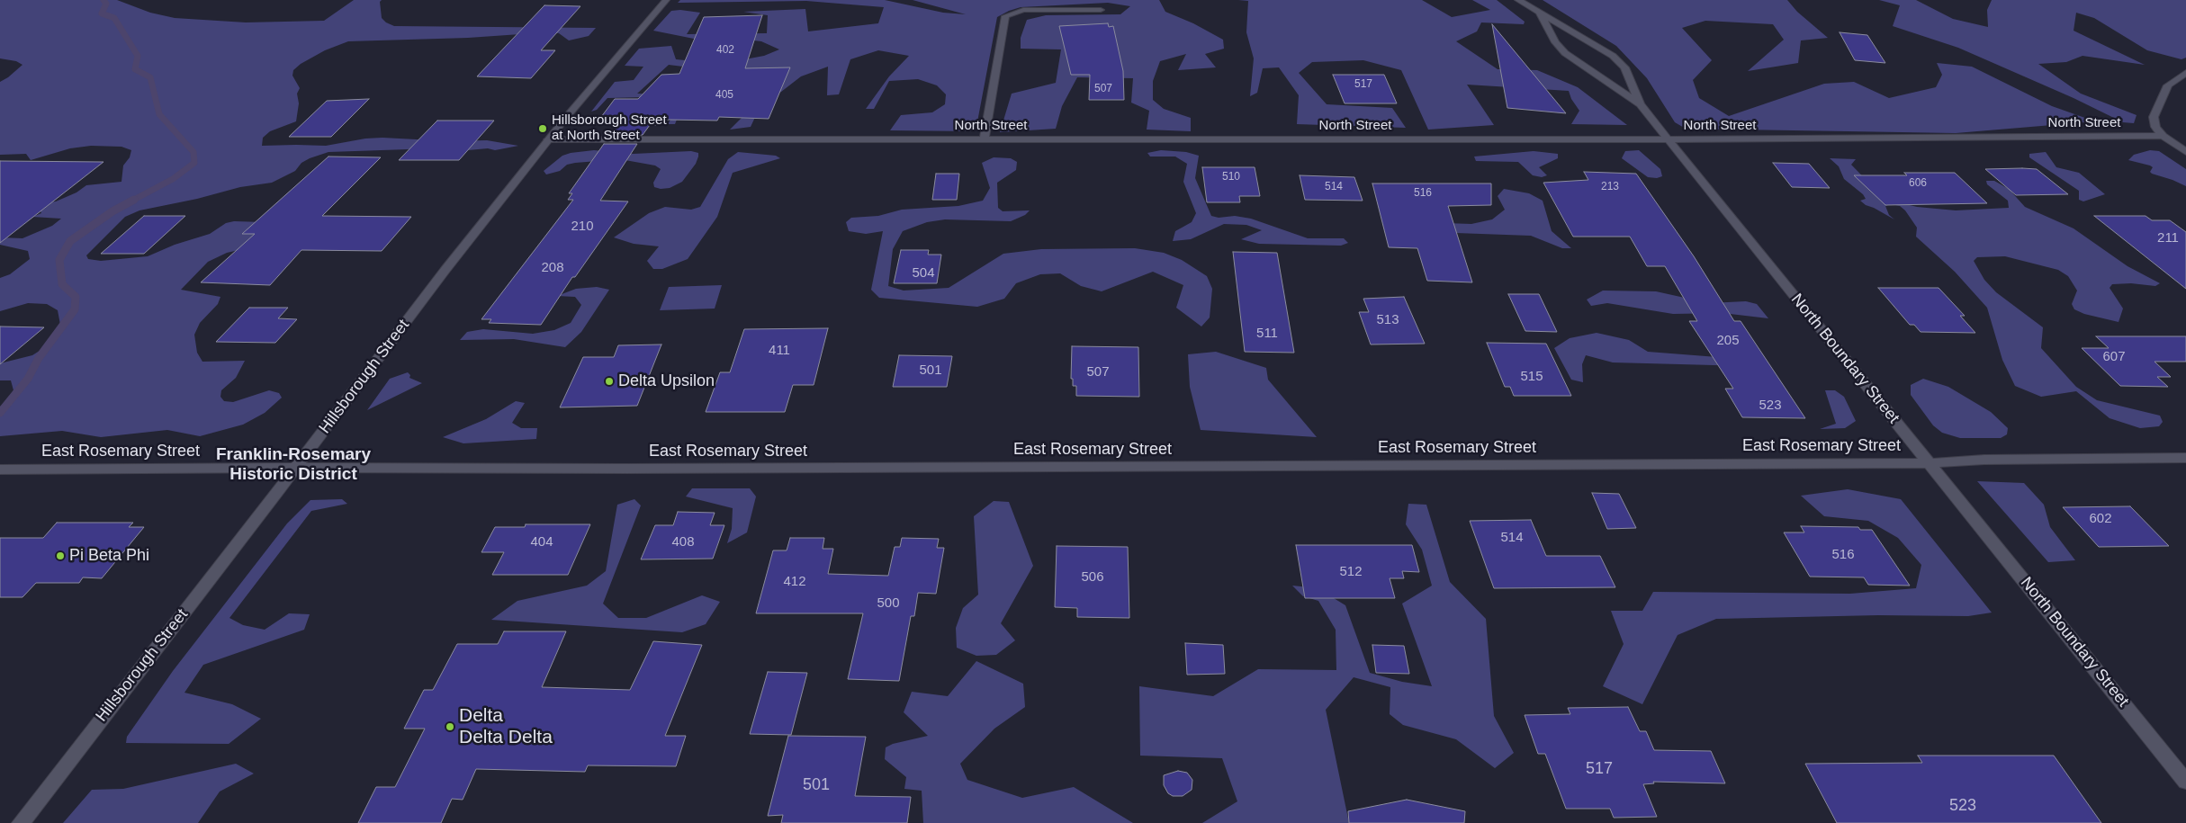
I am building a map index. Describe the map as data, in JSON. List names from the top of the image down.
{
  "streets": {
    "street": [
      "North Street",
      "North Boundary Street",
      "Hillsborough Street",
      "East Rosemary Street"
    ]
  },
  "crossings": [
    ["North Street", "North Boundary Street"],
    ["North Street", "Hillsborough Street"],
    ["North Boundary Street", "East Rosemary Street"],
    ["Hillsborough Street", "East Rosemary Street"]
  ],
  "districts": ["Franklin-Rosemary Historic District"],
  "places": [
    "Hillsborough Street at North Street",
    "Delta Upsilon",
    "Pi Beta Phi",
    "Delta Delta Delta"
  ],
  "house_numbers": [
    "402",
    "517",
    "507",
    "405",
    "510",
    "606",
    "514",
    "213",
    "516",
    "210",
    "211",
    "208",
    "504",
    "513",
    "511",
    "205",
    "411",
    "607",
    "501",
    "507",
    "515",
    "523",
    "602",
    "514",
    "404",
    "408",
    "516",
    "512",
    "506",
    "412",
    "500",
    "517",
    "501",
    "523"
  ]
}
